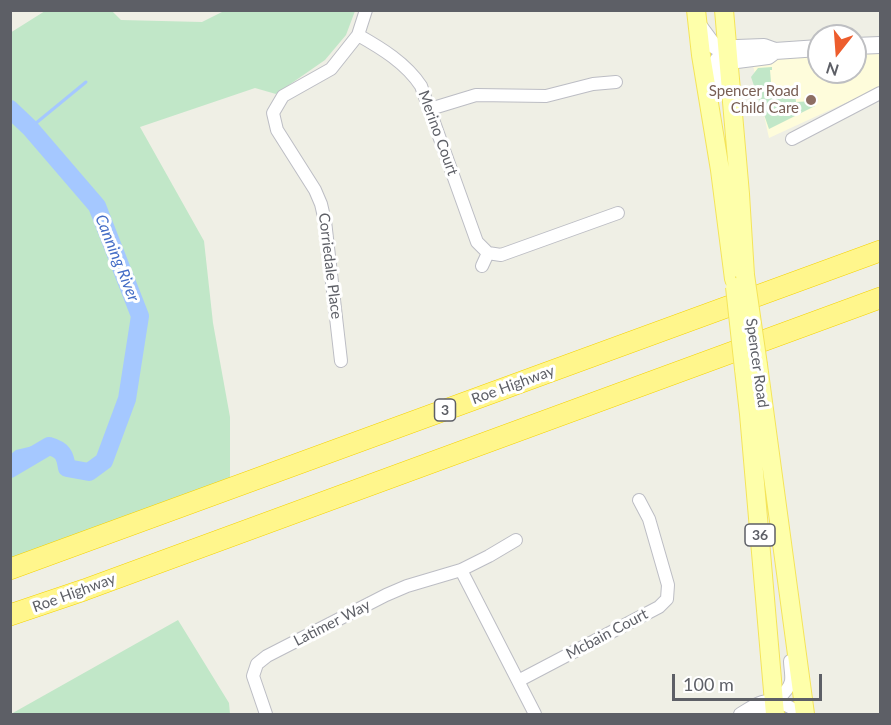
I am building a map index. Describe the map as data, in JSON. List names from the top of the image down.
{
  "streets": {
    "highway": ["Roe Highway", "3"],
    "main road": ["Spencer Road", "36"],
    "street": [
      "Merino Court",
      "Corriedale Place",
      "Latimer Way",
      "Mcbain Court"
    ]
  },
  "crossings": [
    ["Merino Court", "Corriedale Place"]
  ],
  "water": ["Canning River"],
  "places": ["Spencer Road Child Care"],
  "scale_bar": "100 m",
  "north": "bottom"
}
